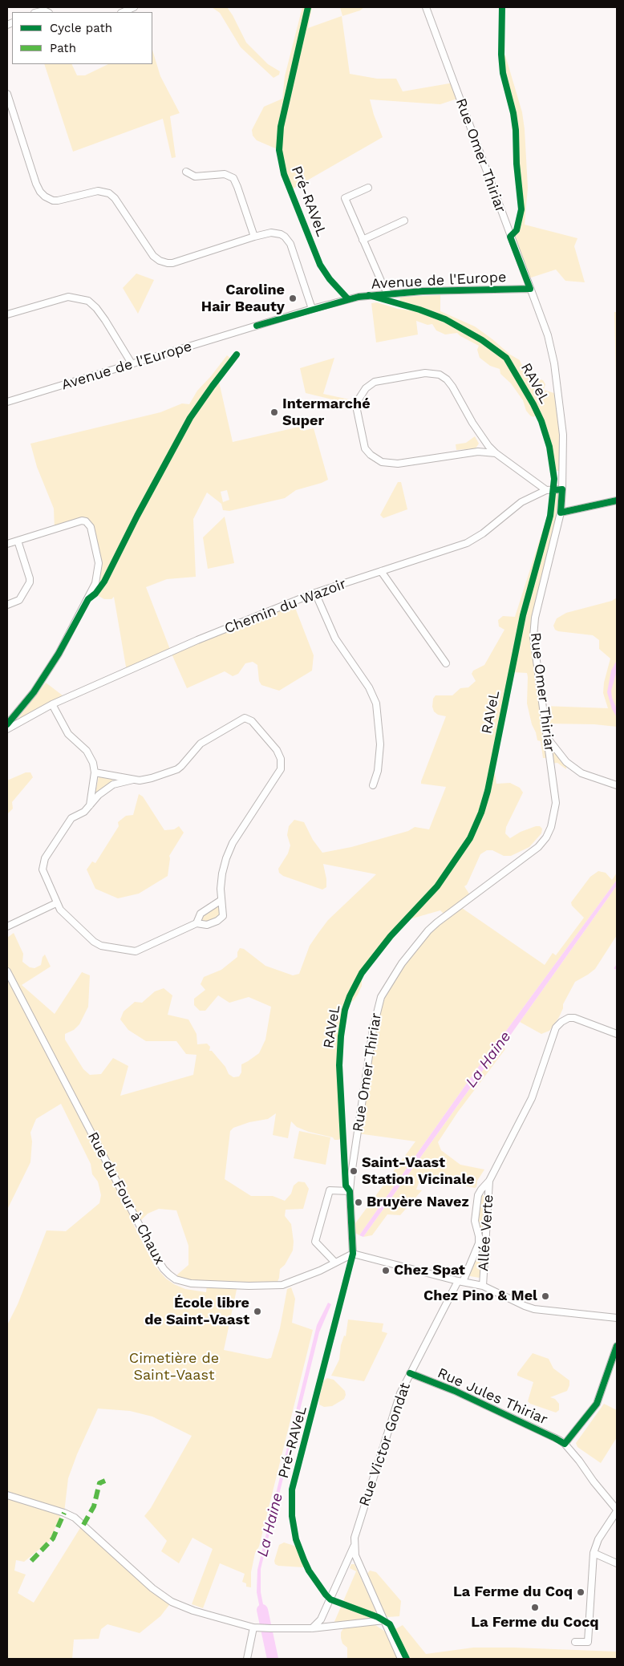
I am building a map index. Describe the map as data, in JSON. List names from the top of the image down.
{
  "streets": {
    "street": [
      "Rue Omer Thiriar",
      "Avenue de l'Europe",
      "Chemin du Wazoir",
      "Rue du Four à Chaux",
      "Allée Verte",
      "Rue Jules Thiriar",
      "Rue Victor Gondat"
    ],
    "cycle path": ["Pré-RAVeL", "RAVeL"]
  },
  "crossings": [
    ["Rue Omer Thiriar", "Avenue de l'Europe"],
    ["Rue Omer Thiriar", "Chemin du Wazoir"],
    ["Rue Omer Thiriar", "Rue du Four à Chaux"],
    ["Allée Verte", "Rue Victor Gondat"],
    ["Rue Jules Thiriar", "Rue Victor Gondat"]
  ],
  "water": ["La Haine"],
  "parks": ["Cimetière de Saint-Vaast"],
  "places": [
    "Caroline Hair Beauty",
    "Intermarché Super",
    "Saint-Vaast Station Vicinale",
    "Bruyère Navez",
    "Chez Spat",
    "Chez Pino & Mel",
    "École libre de Saint-Vaast",
    "La Ferme du Coq",
    "La Ferme du Cocq"
  ],
  "legend": ["Cycle path", "Path"]
}
